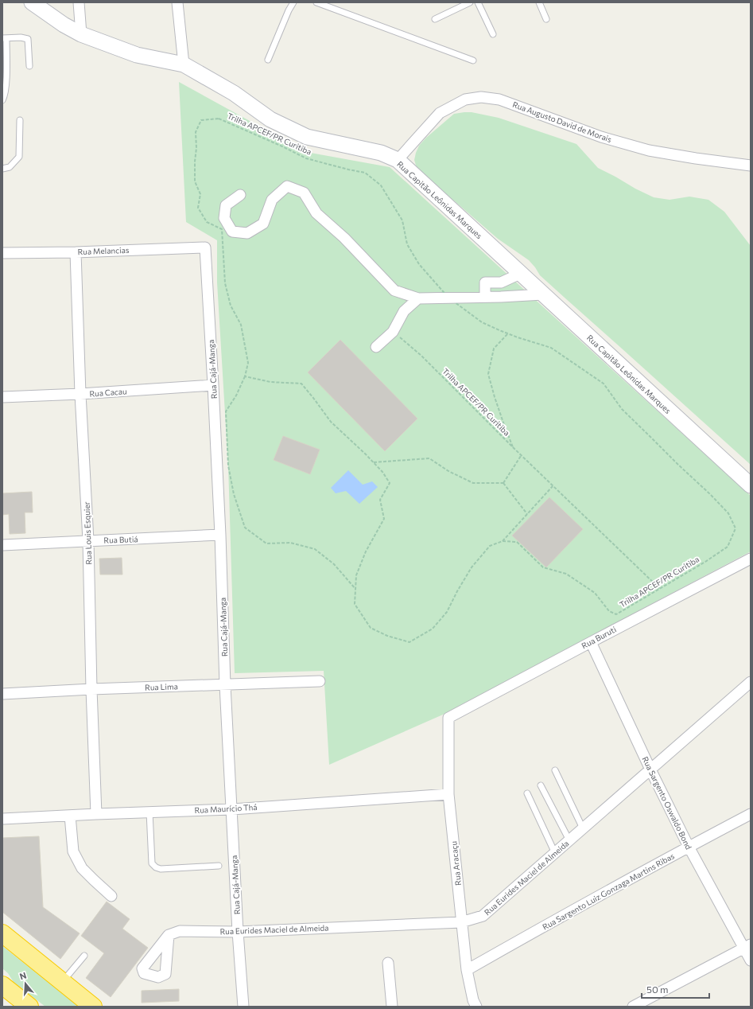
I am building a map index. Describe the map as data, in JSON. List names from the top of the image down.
{
  "streets": {
    "street": [
      "Rua Augusto David de Morais",
      "Rua Capitão Leônidas Marques",
      "Rua Melancias",
      "Rua Cajá-Manga",
      "Rua Cacau",
      "Rua Louis Esquier",
      "Rua Butiá",
      "Rua Buruti",
      "Rua Lima",
      "Rua Sargento Oswaldo Bond",
      "Rua Maurício Thá",
      "Rua Aracaçu",
      "Rua Eurides Maciel de Almeida",
      "Rua Sargento Luiz Gonzaga Martins Ribas"
    ],
    "path": ["Trilha APCEF/PR Curitiba"]
  },
  "crossings": [
    ["Rua Augusto David de Morais", "Rua Capitão Leônidas Marques"],
    ["Rua Melancias", "Rua Cajá-Manga"],
    ["Rua Melancias", "Rua Louis Esquier"],
    ["Rua Cajá-Manga", "Rua Cacau"],
    ["Rua Cajá-Manga", "Rua Butiá"],
    ["Rua Cajá-Manga", "Rua Lima"],
    ["Rua Cajá-Manga", "Rua Maurício Thá"],
    ["Rua Cajá-Manga", "Rua Eurides Maciel de Almeida"],
    ["Rua Cacau", "Rua Louis Esquier"],
    ["Rua Louis Esquier", "Rua Butiá"],
    ["Rua Louis Esquier", "Rua Lima"],
    ["Rua Louis Esquier", "Rua Maurício Thá"],
    ["Rua Buruti", "Rua Sargento Oswaldo Bond"],
    ["Rua Buruti", "Rua Aracaçu"],
    ["Rua Sargento Oswaldo Bond", "Rua Eurides Maciel de Almeida"],
    ["Rua Sargento Oswaldo Bond", "Rua Sargento Luiz Gonzaga Martins Ribas"],
    ["Rua Maurício Thá", "Rua Aracaçu"],
    ["Rua Aracaçu", "Rua Eurides Maciel de Almeida"],
    ["Rua Aracaçu", "Rua Sargento Luiz Gonzaga Martins Ribas"]
  ],
  "scale_bar": "50 m",
  "north": "top"
}
